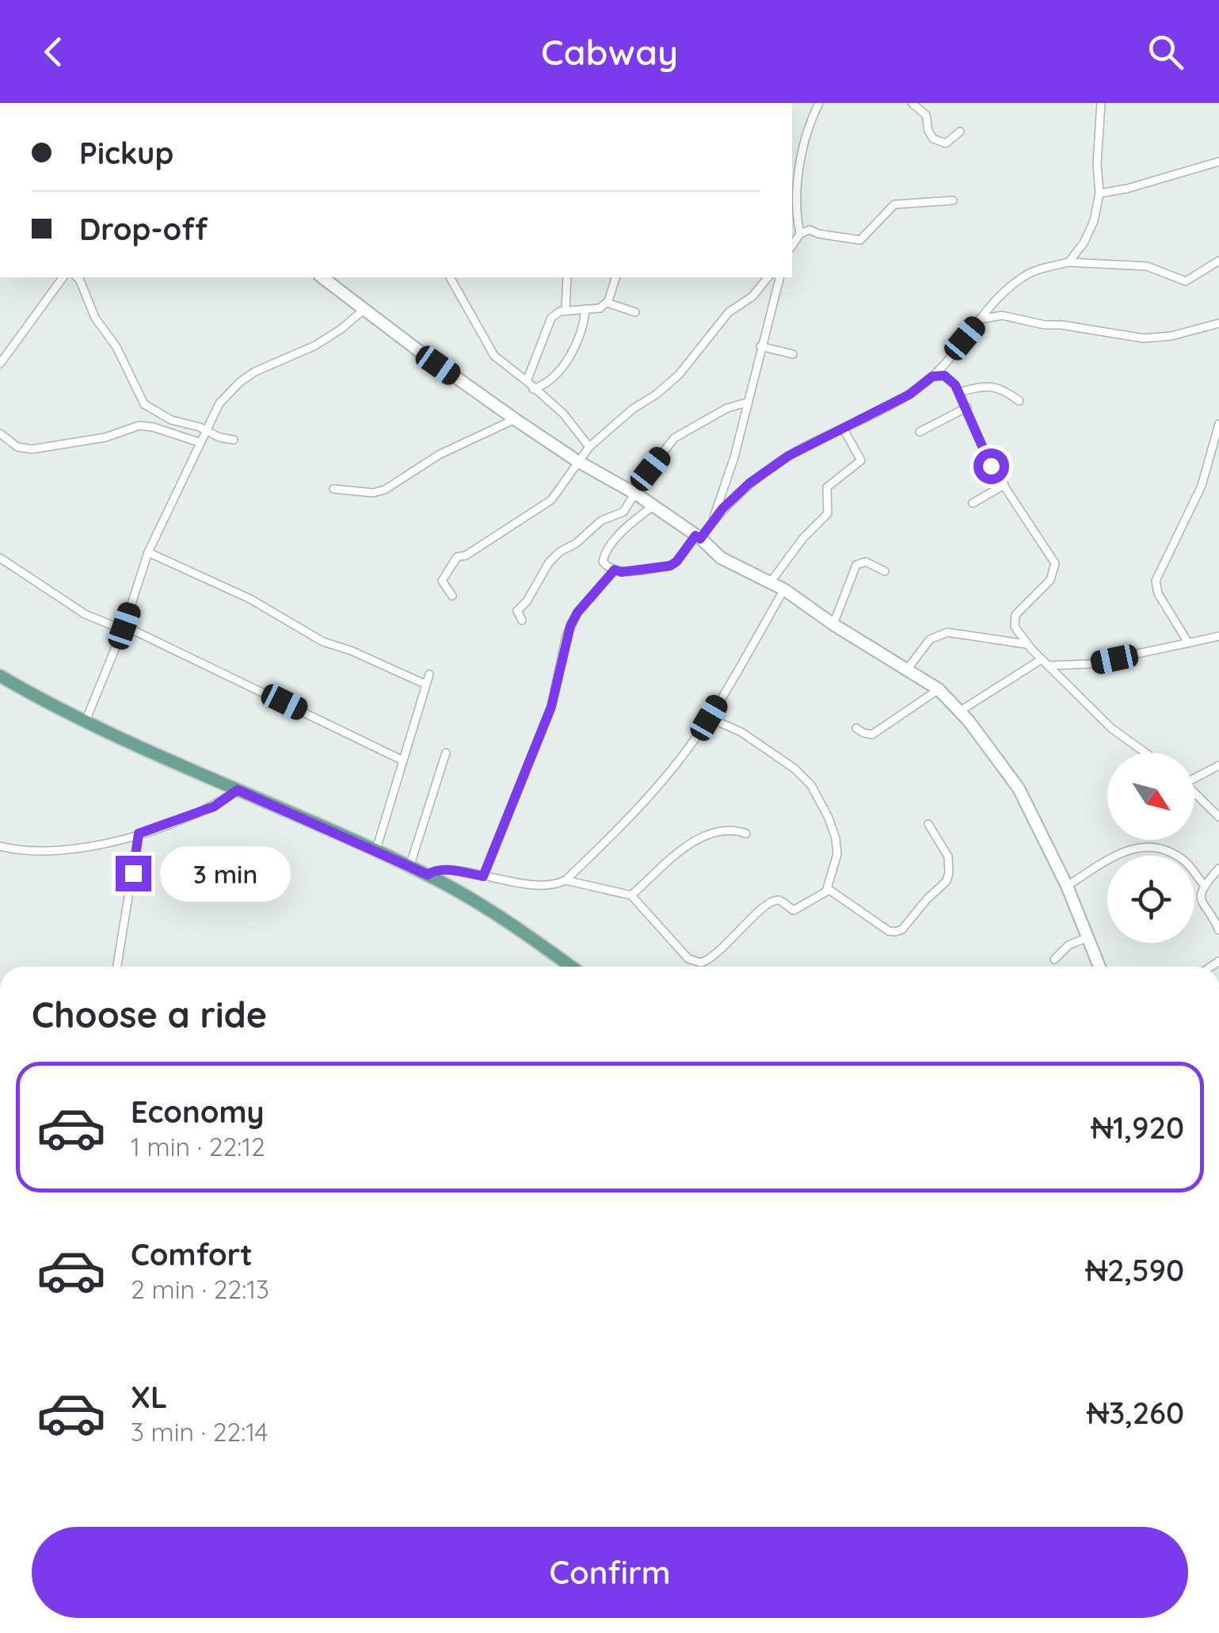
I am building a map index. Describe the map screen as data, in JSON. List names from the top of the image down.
{
  "north": "bottom right",
  "page": {
    "header": "Cabway",
    "banner": ["Pickup", "Drop-off"],
    "bubble": "3 min",
    "heading": "Choose a ride",
    "list": [
      {
        "name": "Economy",
        "note": "1 min · 22:12",
        "value": "₦1,920"
      },
      {
        "name": "Comfort",
        "note": "2 min · 22:13",
        "value": "₦2,590"
      },
      {
        "name": "XL",
        "note": "3 min · 22:14",
        "value": "₦3,260"
      }
    ],
    "buttons": "Confirm"
  }
}
